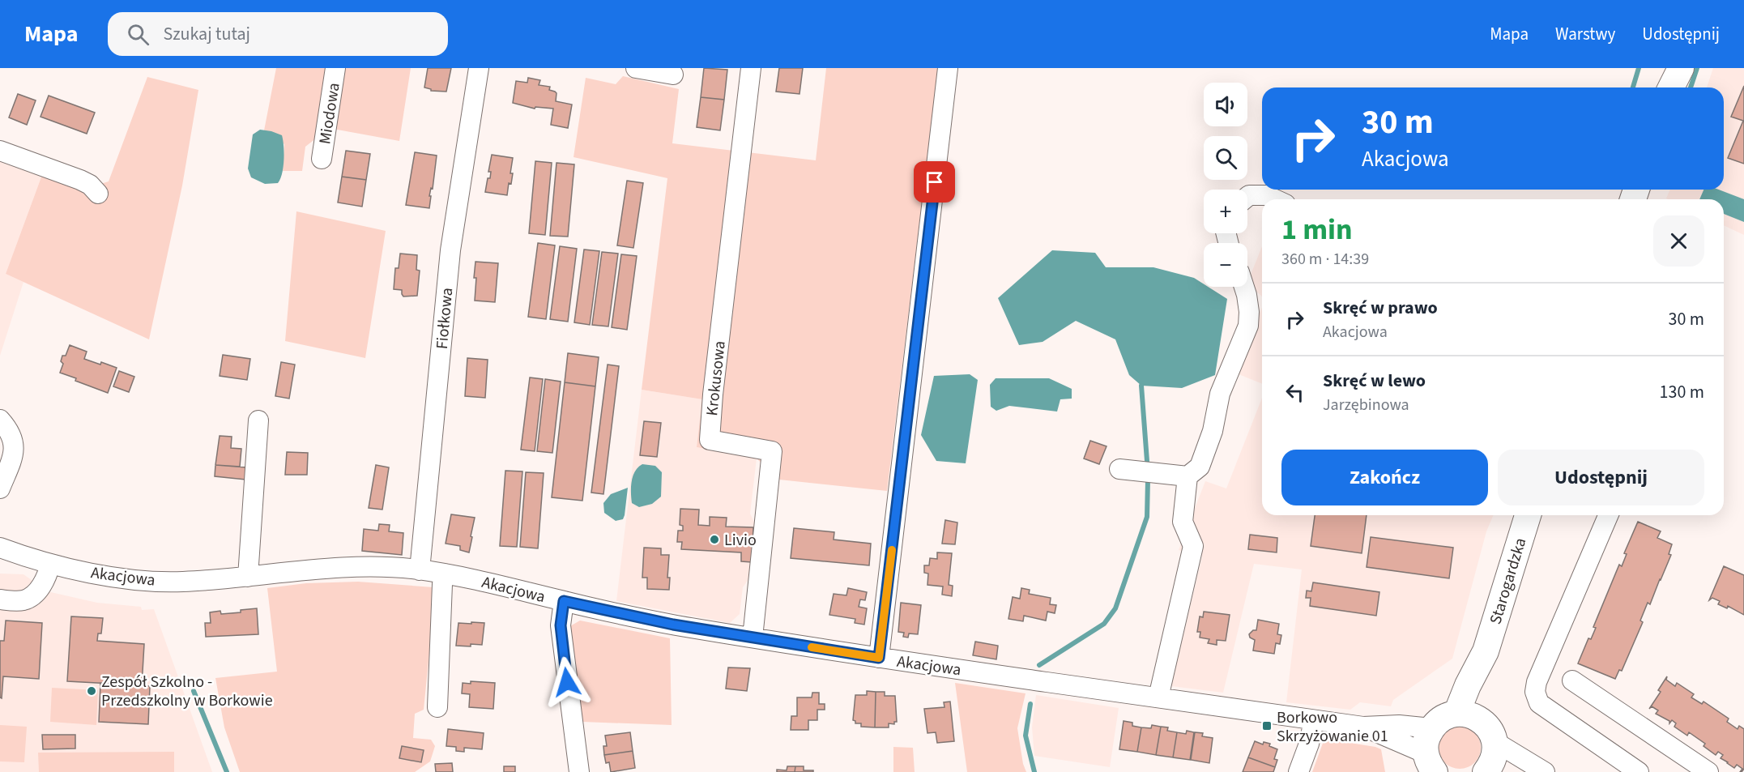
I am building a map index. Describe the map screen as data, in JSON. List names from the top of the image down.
{
  "streets": {
    "main road": ["Starogardzka"],
    "street": [
      "Miodowa",
      "Fiołkowa",
      "Krokusowa",
      "Akacjowa"
    ]
  },
  "crossings": [
    ["Fiołkowa", "Akacjowa"],
    ["Krokusowa", "Akacjowa"]
  ],
  "places": {
    "other": ["Livio", "Zespół Szkolno - Przedszkolny w Borkowie"],
    "transit": ["Borkowo Skrzyżowanie 01"]
  },
  "page": {
    "header": "Mapa",
    "search": "Szukaj tutaj",
    "nav": ["Mapa", "Warstwy", "Udostępnij"],
    "map_buttons": ["+", "−"],
    "turn": ["30 m", "Akacjowa"],
    "heading": ["1 min", "360 m · 14:39"],
    "list": [
      {
        "name": "Skręć w prawo",
        "note": "Akacjowa",
        "value": "30 m"
      },
      {
        "name": "Skręć w lewo",
        "note": "Jarzębinowa",
        "value": "130 m"
      }
    ],
    "buttons": ["Zakończ", "Udostępnij"]
  }
}
